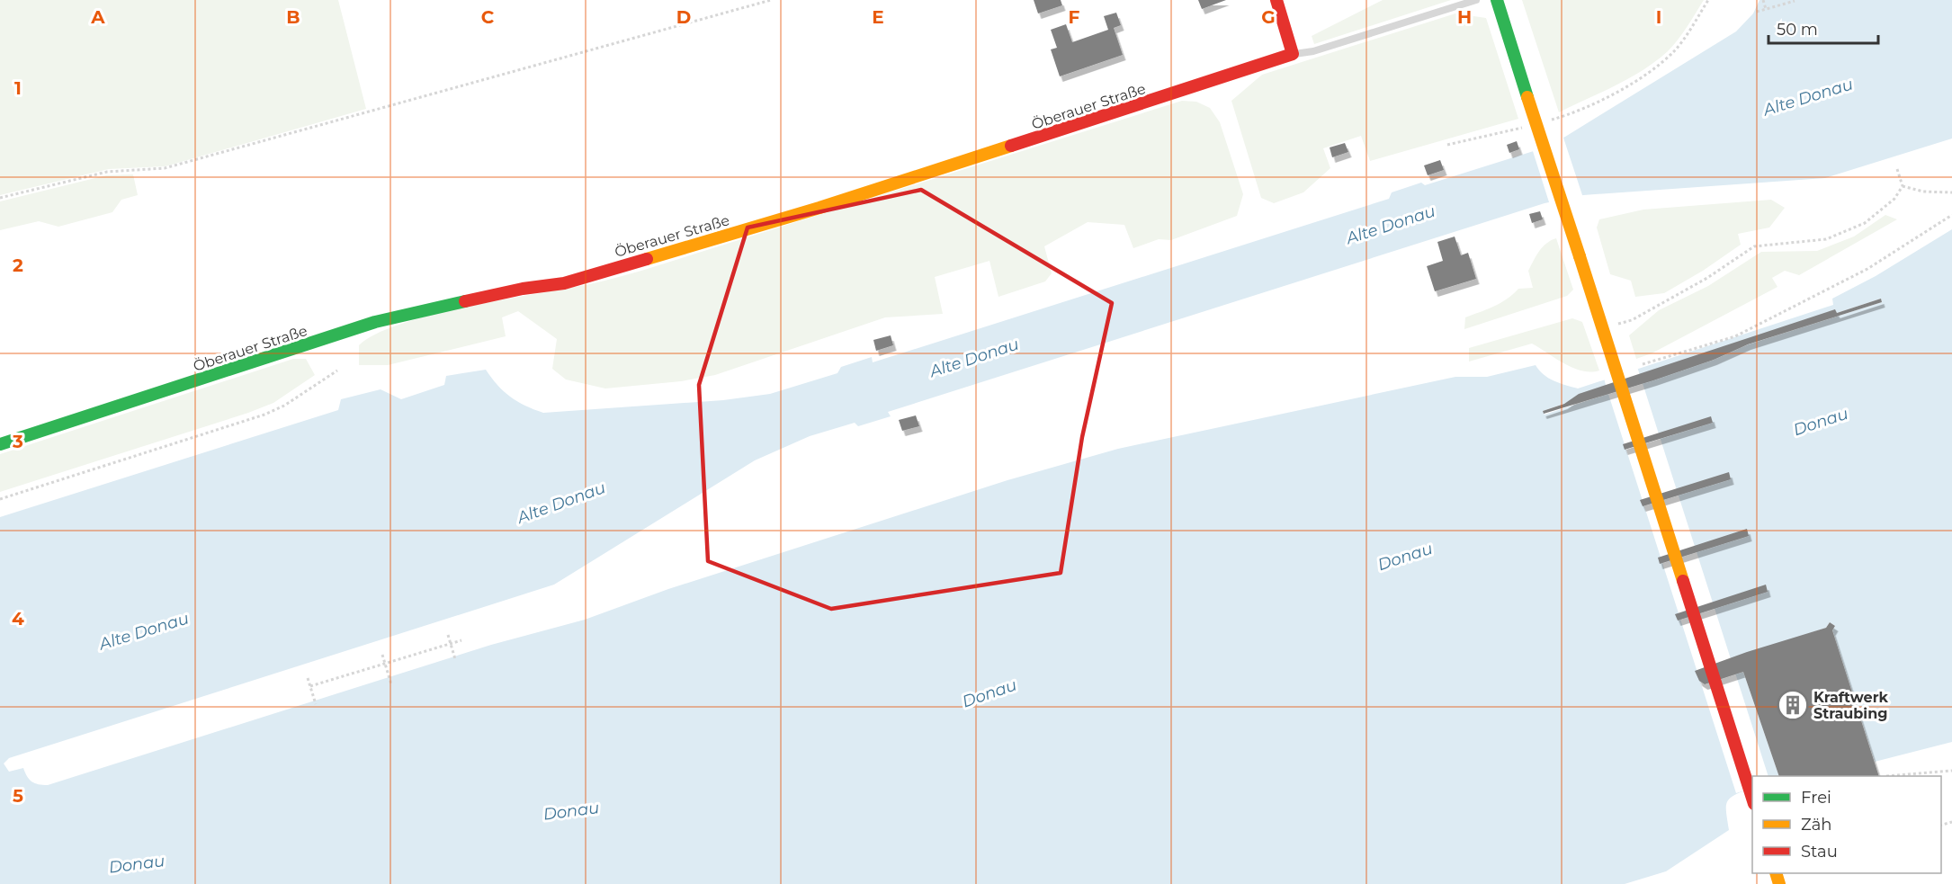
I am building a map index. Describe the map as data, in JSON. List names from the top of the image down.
{
  "streets": {
    "street": ["Öberauer Straße"]
  },
  "water": ["Alte Donau", "Donau"],
  "places": {
    "building": ["Kraftwerk Straubing"]
  },
  "legend": ["Frei", "Zäh", "Stau"],
  "scale_bar": "50 m",
  "grid": {
    "columns": [
      "A",
      "B",
      "C",
      "D",
      "E",
      "F",
      "G",
      "H",
      "I"
    ],
    "rows": [
      "1",
      "2",
      "3",
      "4",
      "5"
    ]
  }
}
